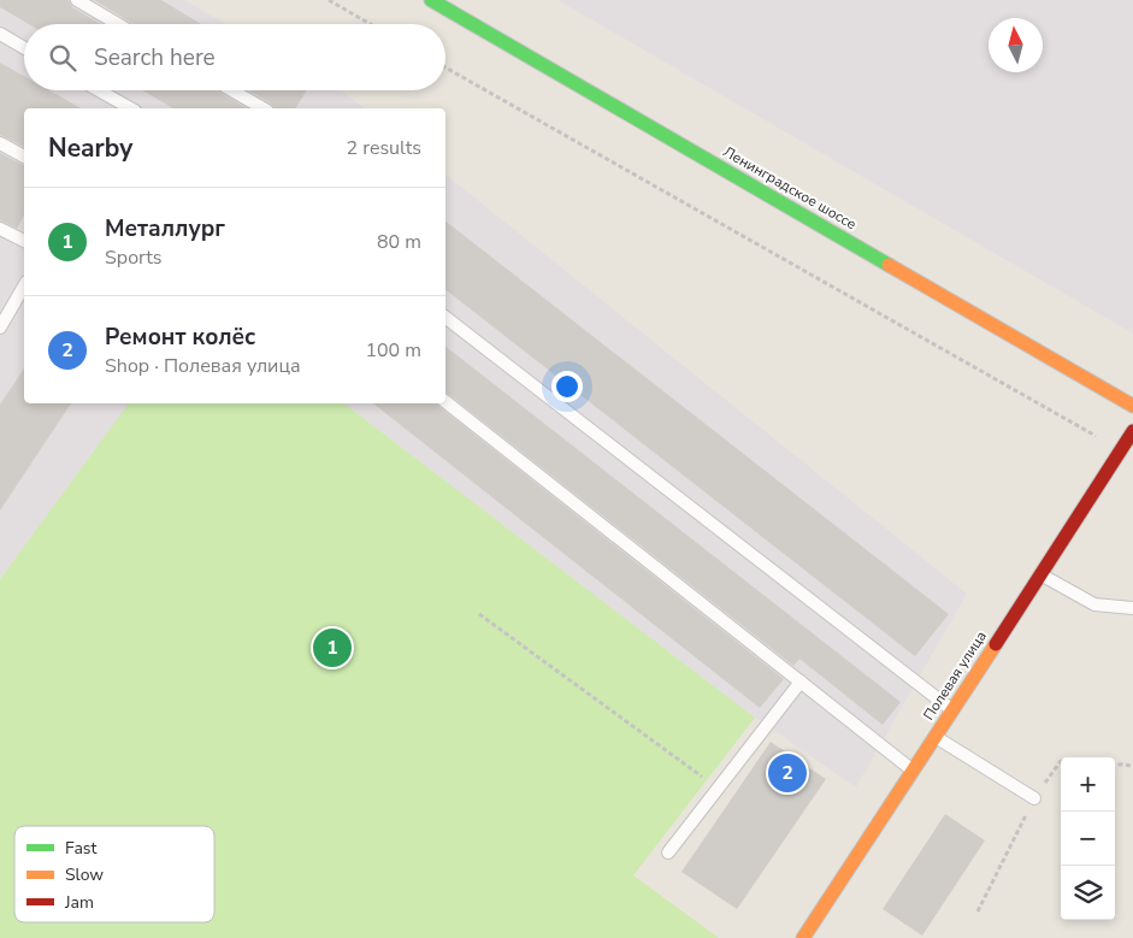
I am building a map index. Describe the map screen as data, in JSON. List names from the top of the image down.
{
  "streets": {
    "main road": ["Ленинградское шоссе", "Полевая улица"]
  },
  "legend": ["Fast", "Slow", "Jam"],
  "north": "top",
  "page": {
    "search": "Search here",
    "heading": ["Nearby", "2 results"],
    "list": [
      {
        "mark": "1",
        "name": "Металлург",
        "note": "Sports",
        "value": "80 m"
      },
      {
        "mark": "2",
        "name": "Ремонт колёс",
        "note": "Shop · Полевая улица",
        "value": "100 m"
      }
    ],
    "pins": ["1", "2"],
    "map_buttons": ["+", "−"]
  }
}
